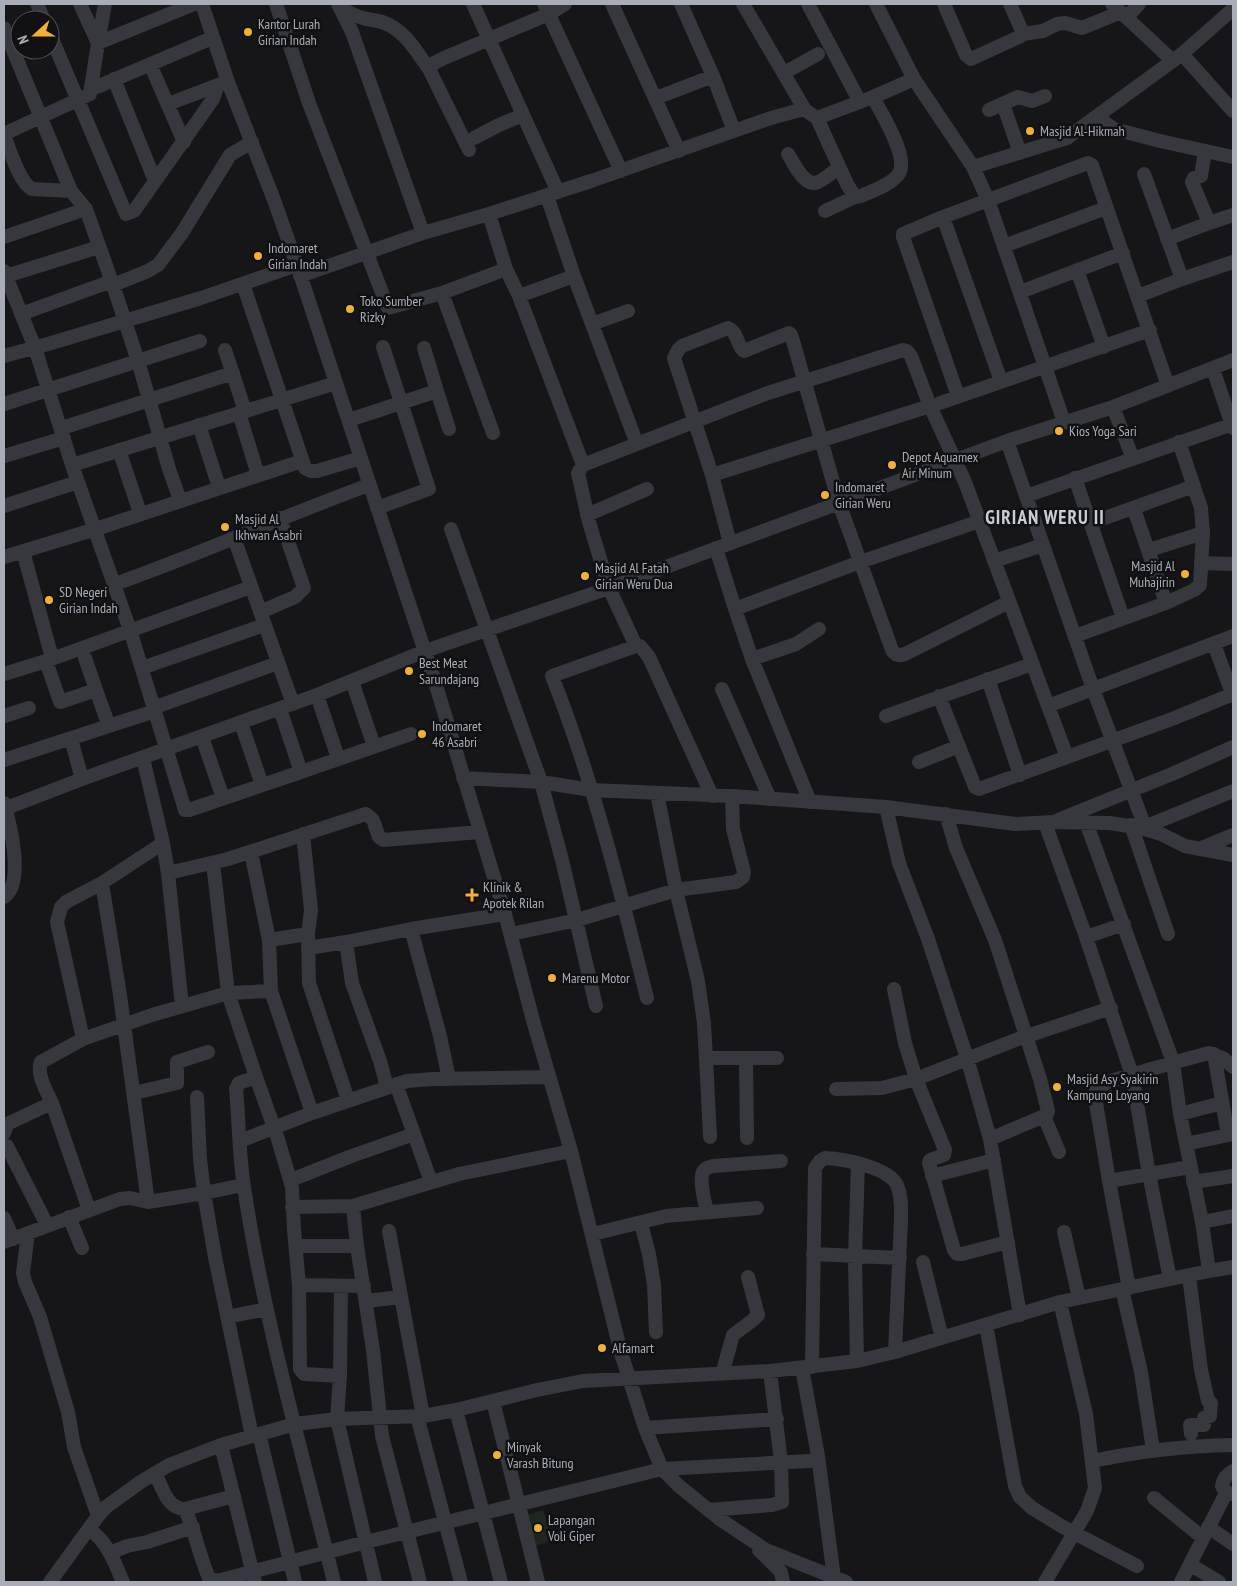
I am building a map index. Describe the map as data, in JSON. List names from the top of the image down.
{
  "districts": ["GIRIAN WERU II"],
  "places": {
    "other": [
      "Kantor Lurah Girian Indah",
      "Masjid Al-Hikmah",
      "Indomaret Girian Indah",
      "Toko Sumber Rizky",
      "Kios Yoga Sari",
      "Depot Aquamex Air Minum",
      "Indomaret Girian Weru",
      "Masjid Al Ikhwan Asabri",
      "Masjid Al Muhajirin",
      "Masjid Al Fatah Girian Weru Dua",
      "SD Negeri Girian Indah",
      "Best Meat Sarundajang",
      "Indomaret 46 Asabri",
      "Marenu Motor",
      "Masjid Asy Syakirin Kampung Loyang",
      "Alfamart",
      "Minyak Varash Bitung",
      "Lapangan Voli Giper"
    ],
    "health": ["Klinik & Apotek Rilan"]
  },
  "north": "left"
}
